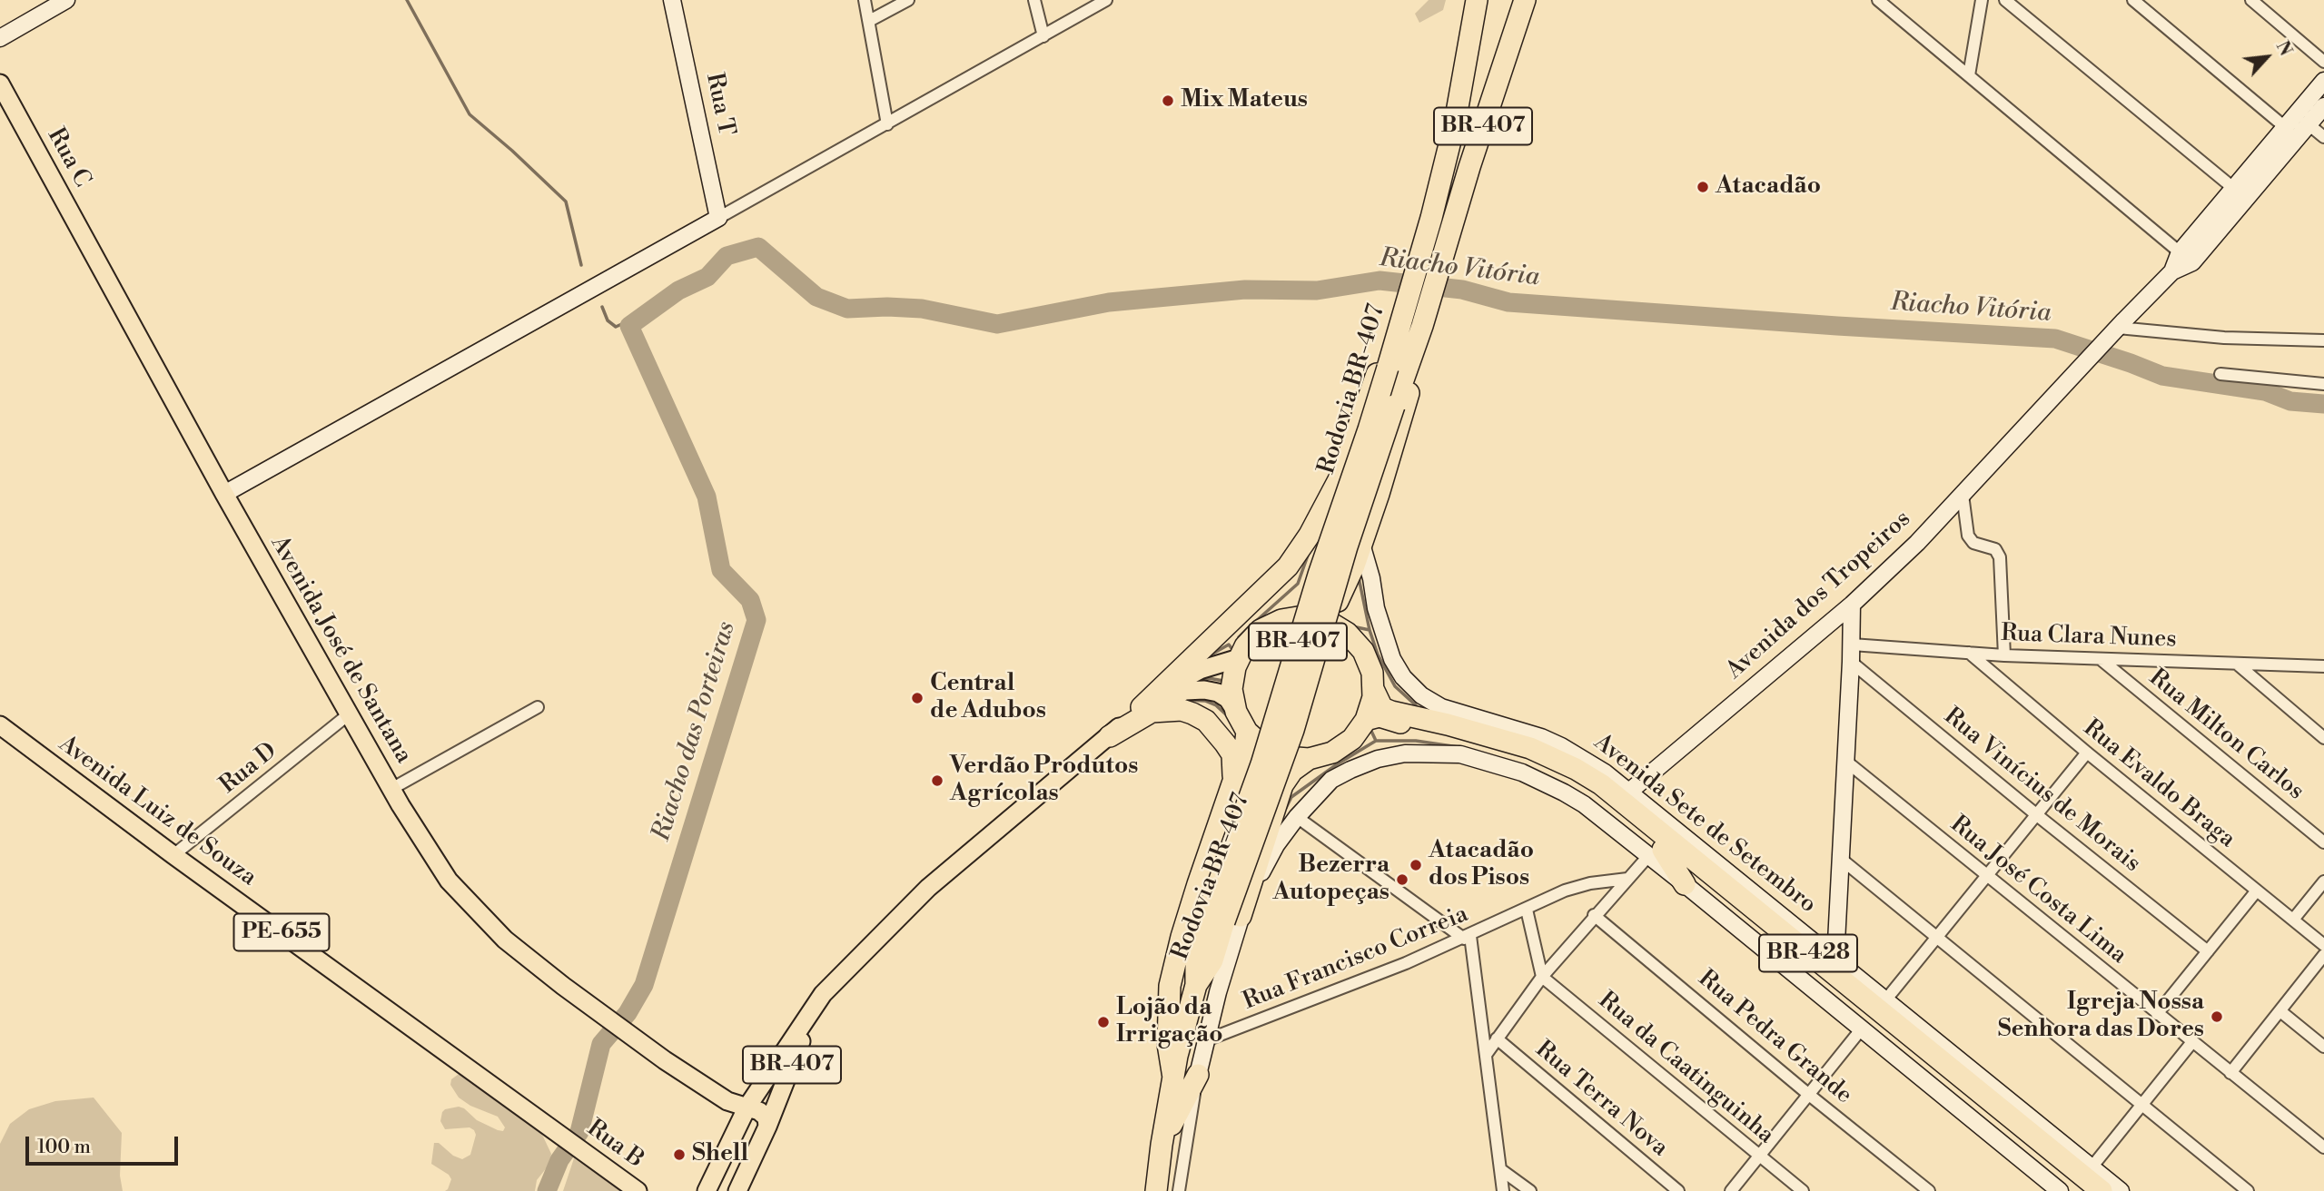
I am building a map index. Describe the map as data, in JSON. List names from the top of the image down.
{
  "streets": {
    "highway": [
      "BR-407",
      "Rodovia BR-407",
      "Avenida Sete de Setembro",
      "BR-428"
    ],
    "main road": [
      "Rua T",
      "Rua C",
      "Avenida dos Tropeiros",
      "Avenida José de Santana",
      "Avenida Luiz de Souza",
      "PE-655",
      "Rua B"
    ],
    "street": [
      "Rua Clara Nunes",
      "Rua Milton Carlos",
      "Rua D",
      "Rua Evaldo Braga",
      "Rua Vinícius de Morais",
      "Rua José Costa Lima",
      "Rua Francisco Correia",
      "Rua Pedra Grande",
      "Rua da Caatinguinha",
      "Rua Terra Nova"
    ]
  },
  "crossings": [
    ["BR-407", "Rodovia BR-407"],
    ["BR-407", "Avenida José de Santana"],
    ["BR-407", "Avenida Sete de Setembro"],
    ["Rua C", "Avenida José de Santana"],
    ["Rodovia BR-407", "Avenida Sete de Setembro"],
    ["Avenida dos Tropeiros", "Avenida Sete de Setembro"],
    ["Rua Clara Nunes", "Rua Milton Carlos"],
    ["Rua Clara Nunes", "Rua Evaldo Braga"],
    ["Avenida José de Santana", "Rua D"],
    ["Rua D", "Avenida Luiz de Souza"],
    ["Avenida Luiz de Souza", "Rua B"],
    ["Avenida Sete de Setembro", "Rua Francisco Correia"]
  ],
  "water": ["Riacho Vitória", "Riacho das Porteiras"],
  "places": [
    "Mix Mateus",
    "Atacadão",
    "Central de Adubos",
    "Verdão Produtos Agrícolas",
    "Atacadão dos Pisos",
    "Bezerra Autopeças",
    "Igreja Nossa Senhora das Dores",
    "Lojão da Irrigação",
    "Shell"
  ],
  "scale_bar": "100 m",
  "north": "top right"
}
